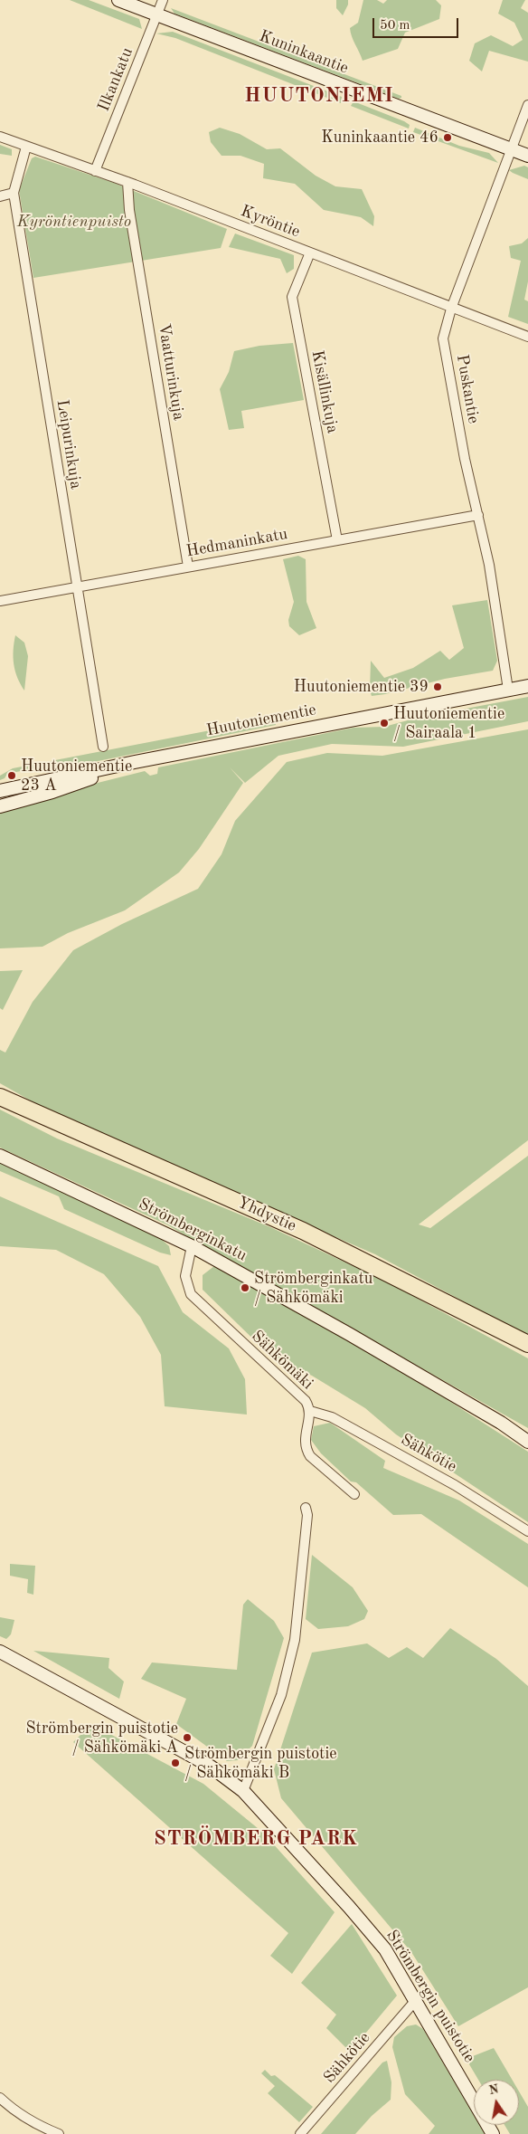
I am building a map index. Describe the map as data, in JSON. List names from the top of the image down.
{
  "streets": {
    "highway": ["Yhdystie"],
    "street": [
      "Kuninkaantie",
      "Ilkankatu",
      "Kyröntie",
      "Vaatturinkuja",
      "Puskantie",
      "Kisällinkuja",
      "Leipurinkuja",
      "Hedmaninkatu",
      "Huutoniementie",
      "Strömberginkatu",
      "Sähkömäki",
      "Sähkötie",
      "Strömbergin puistotie"
    ]
  },
  "crossings": [
    ["Kuninkaantie", "Ilkankatu"],
    ["Kuninkaantie", "Puskantie"],
    ["Ilkankatu", "Kyröntie"],
    ["Kyröntie", "Vaatturinkuja"],
    ["Kyröntie", "Puskantie"],
    ["Kyröntie", "Kisällinkuja"],
    ["Kyröntie", "Leipurinkuja"],
    ["Vaatturinkuja", "Hedmaninkatu"],
    ["Puskantie", "Hedmaninkatu"],
    ["Puskantie", "Huutoniementie"],
    ["Kisällinkuja", "Hedmaninkatu"],
    ["Leipurinkuja", "Hedmaninkatu"],
    ["Strömberginkatu", "Sähkömäki"],
    ["Sähkömäki", "Sähkötie"],
    ["Sähkötie", "Strömbergin puistotie"]
  ],
  "districts": ["HUUTONIEMI", "STRÖMBERG PARK"],
  "parks": ["Kyröntienpuisto"],
  "places": [
    "Kuninkaantie 46",
    "Huutoniementie 39",
    "Huutoniementie / Sairaala 1",
    "Huutoniementie 23 A",
    "Strömberginkatu / Sähkömäki",
    "Strömbergin puistotie / Sähkömäki A",
    "Strömbergin puistotie / Sähkömäki B"
  ],
  "scale_bar": "50 m",
  "north": "top"
}
